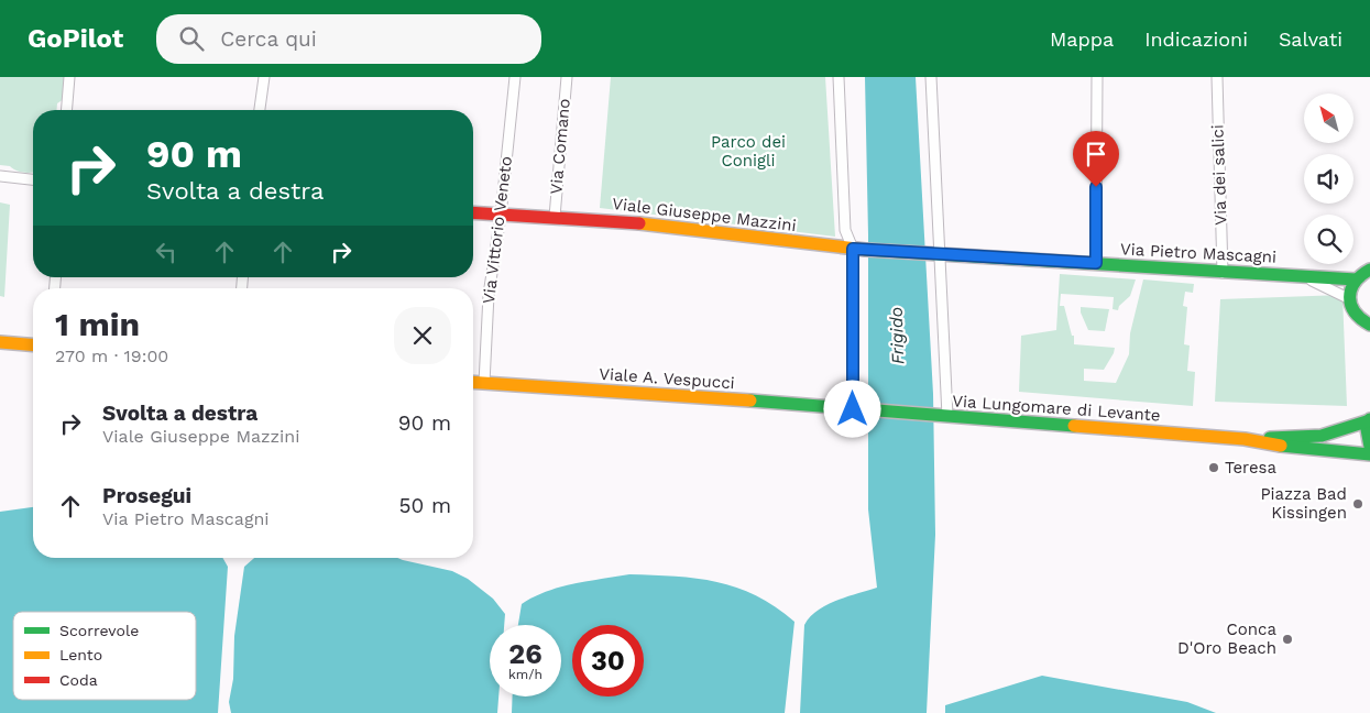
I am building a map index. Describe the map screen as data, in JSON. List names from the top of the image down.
{
  "streets": {
    "main road": [
      "Viale Giuseppe Mazzini",
      "Via Pietro Mascagni",
      "Viale A. Vespucci",
      "Via Lungomare di Levante"
    ],
    "street": ["Via Comano", "Via dei salici", "Via Vittorio Veneto"]
  },
  "crossings": [
    ["Via Comano", "Viale Giuseppe Mazzini"],
    ["Via dei salici", "Via Pietro Mascagni"],
    ["Viale Giuseppe Mazzini", "Via Vittorio Veneto"],
    ["Viale Giuseppe Mazzini", "Via Pietro Mascagni"],
    ["Via Vittorio Veneto", "Viale A. Vespucci"],
    ["Viale A. Vespucci", "Via Lungomare di Levante"]
  ],
  "water": ["Frigido"],
  "parks": ["Parco dei Conigli"],
  "places": ["Teresa", "Piazza Bad Kissingen", "Conca D'Oro Beach"],
  "legend": ["Scorrevole", "Lento", "Coda"],
  "north": "top left",
  "page": {
    "header": "GoPilot",
    "search": "Cerca qui",
    "nav": ["Mappa", "Indicazioni", "Salvati"],
    "turn": ["90 m", "Svolta a destra"],
    "heading": ["1 min", "270 m · 19:00"],
    "list": [
      {
        "name": "Svolta a destra",
        "note": "Viale Giuseppe Mazzini",
        "value": "90 m"
      },
      {
        "name": "Prosegui",
        "note": "Via Pietro Mascagni",
        "value": "50 m"
      }
    ],
    "speed": "26 km/h",
    "limit": "30"
  }
}
